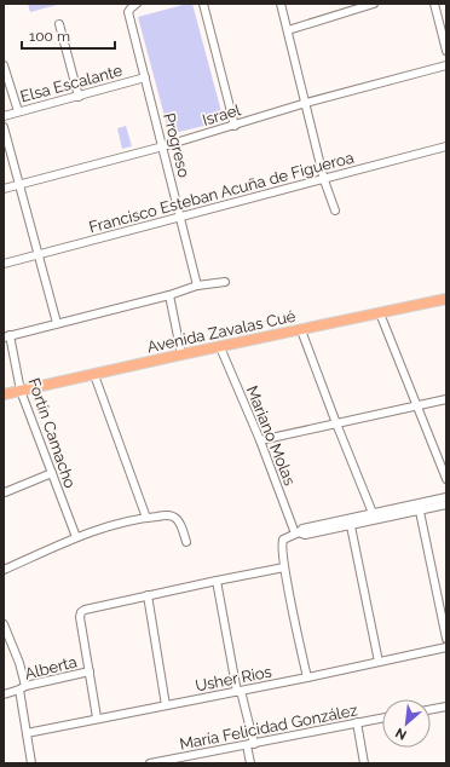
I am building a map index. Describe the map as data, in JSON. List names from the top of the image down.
{
  "streets": {
    "main road": ["Avenida Zavalas Cué"],
    "street": [
      "Elsa Escalante",
      "Israel",
      "Progreso",
      "Francisco Esteban Acuña de Figueroa",
      "Fortín Camacho",
      "Mariano Molas",
      "Alberta",
      "Usher Rios",
      "María Felicidad González"
    ]
  },
  "crossings": [
    ["Elsa Escalante", "Progreso"],
    ["Israel", "Progreso"],
    ["Progreso", "Francisco Esteban Acuña de Figueroa"],
    ["Avenida Zavalas Cué", "Fortín Camacho"],
    ["Avenida Zavalas Cué", "Mariano Molas"]
  ],
  "scale_bar": "100 m",
  "north": "bottom left"
}
